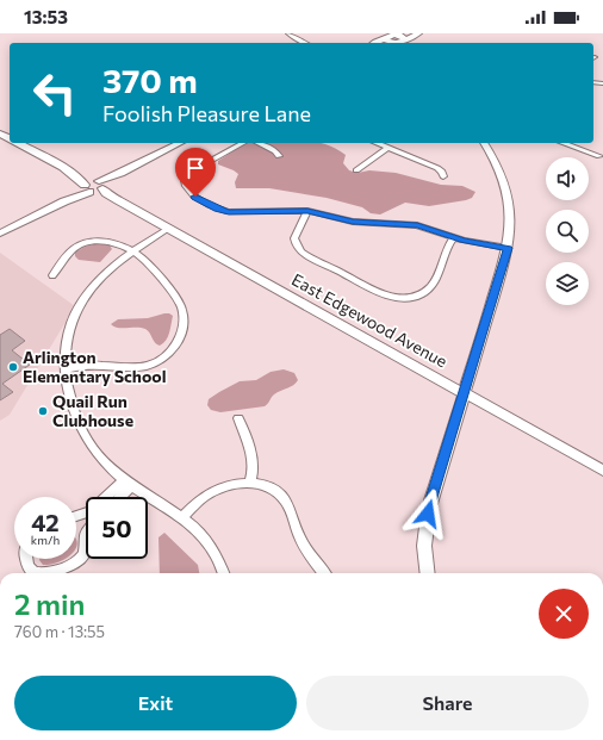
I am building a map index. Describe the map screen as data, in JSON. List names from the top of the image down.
{
  "streets": {
    "main road": ["East Edgewood Avenue"]
  },
  "places": ["Arlington Elementary School", "Quail Run Clubhouse"],
  "page": {
    "status": "13:53",
    "turn": ["370 m", "Foolish Pleasure Lane"],
    "speed": "42 km/h",
    "limit": "50",
    "heading": ["2 min", "760 m · 13:55"],
    "buttons": ["Exit", "Share"]
  }
}
